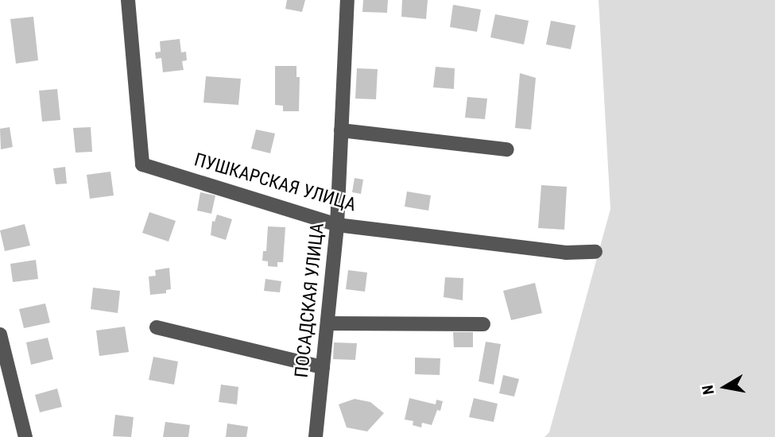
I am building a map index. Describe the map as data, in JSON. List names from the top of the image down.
{
  "streets": {
    "street": ["ПУШКАРСКАЯ УЛИЦА", "ПОСАДСКАЯ УЛИЦА"]
  },
  "crossings": [
    ["ПУШКАРСКАЯ УЛИЦА", "ПОСАДСКАЯ УЛИЦА"]
  ],
  "north": "left"
}
